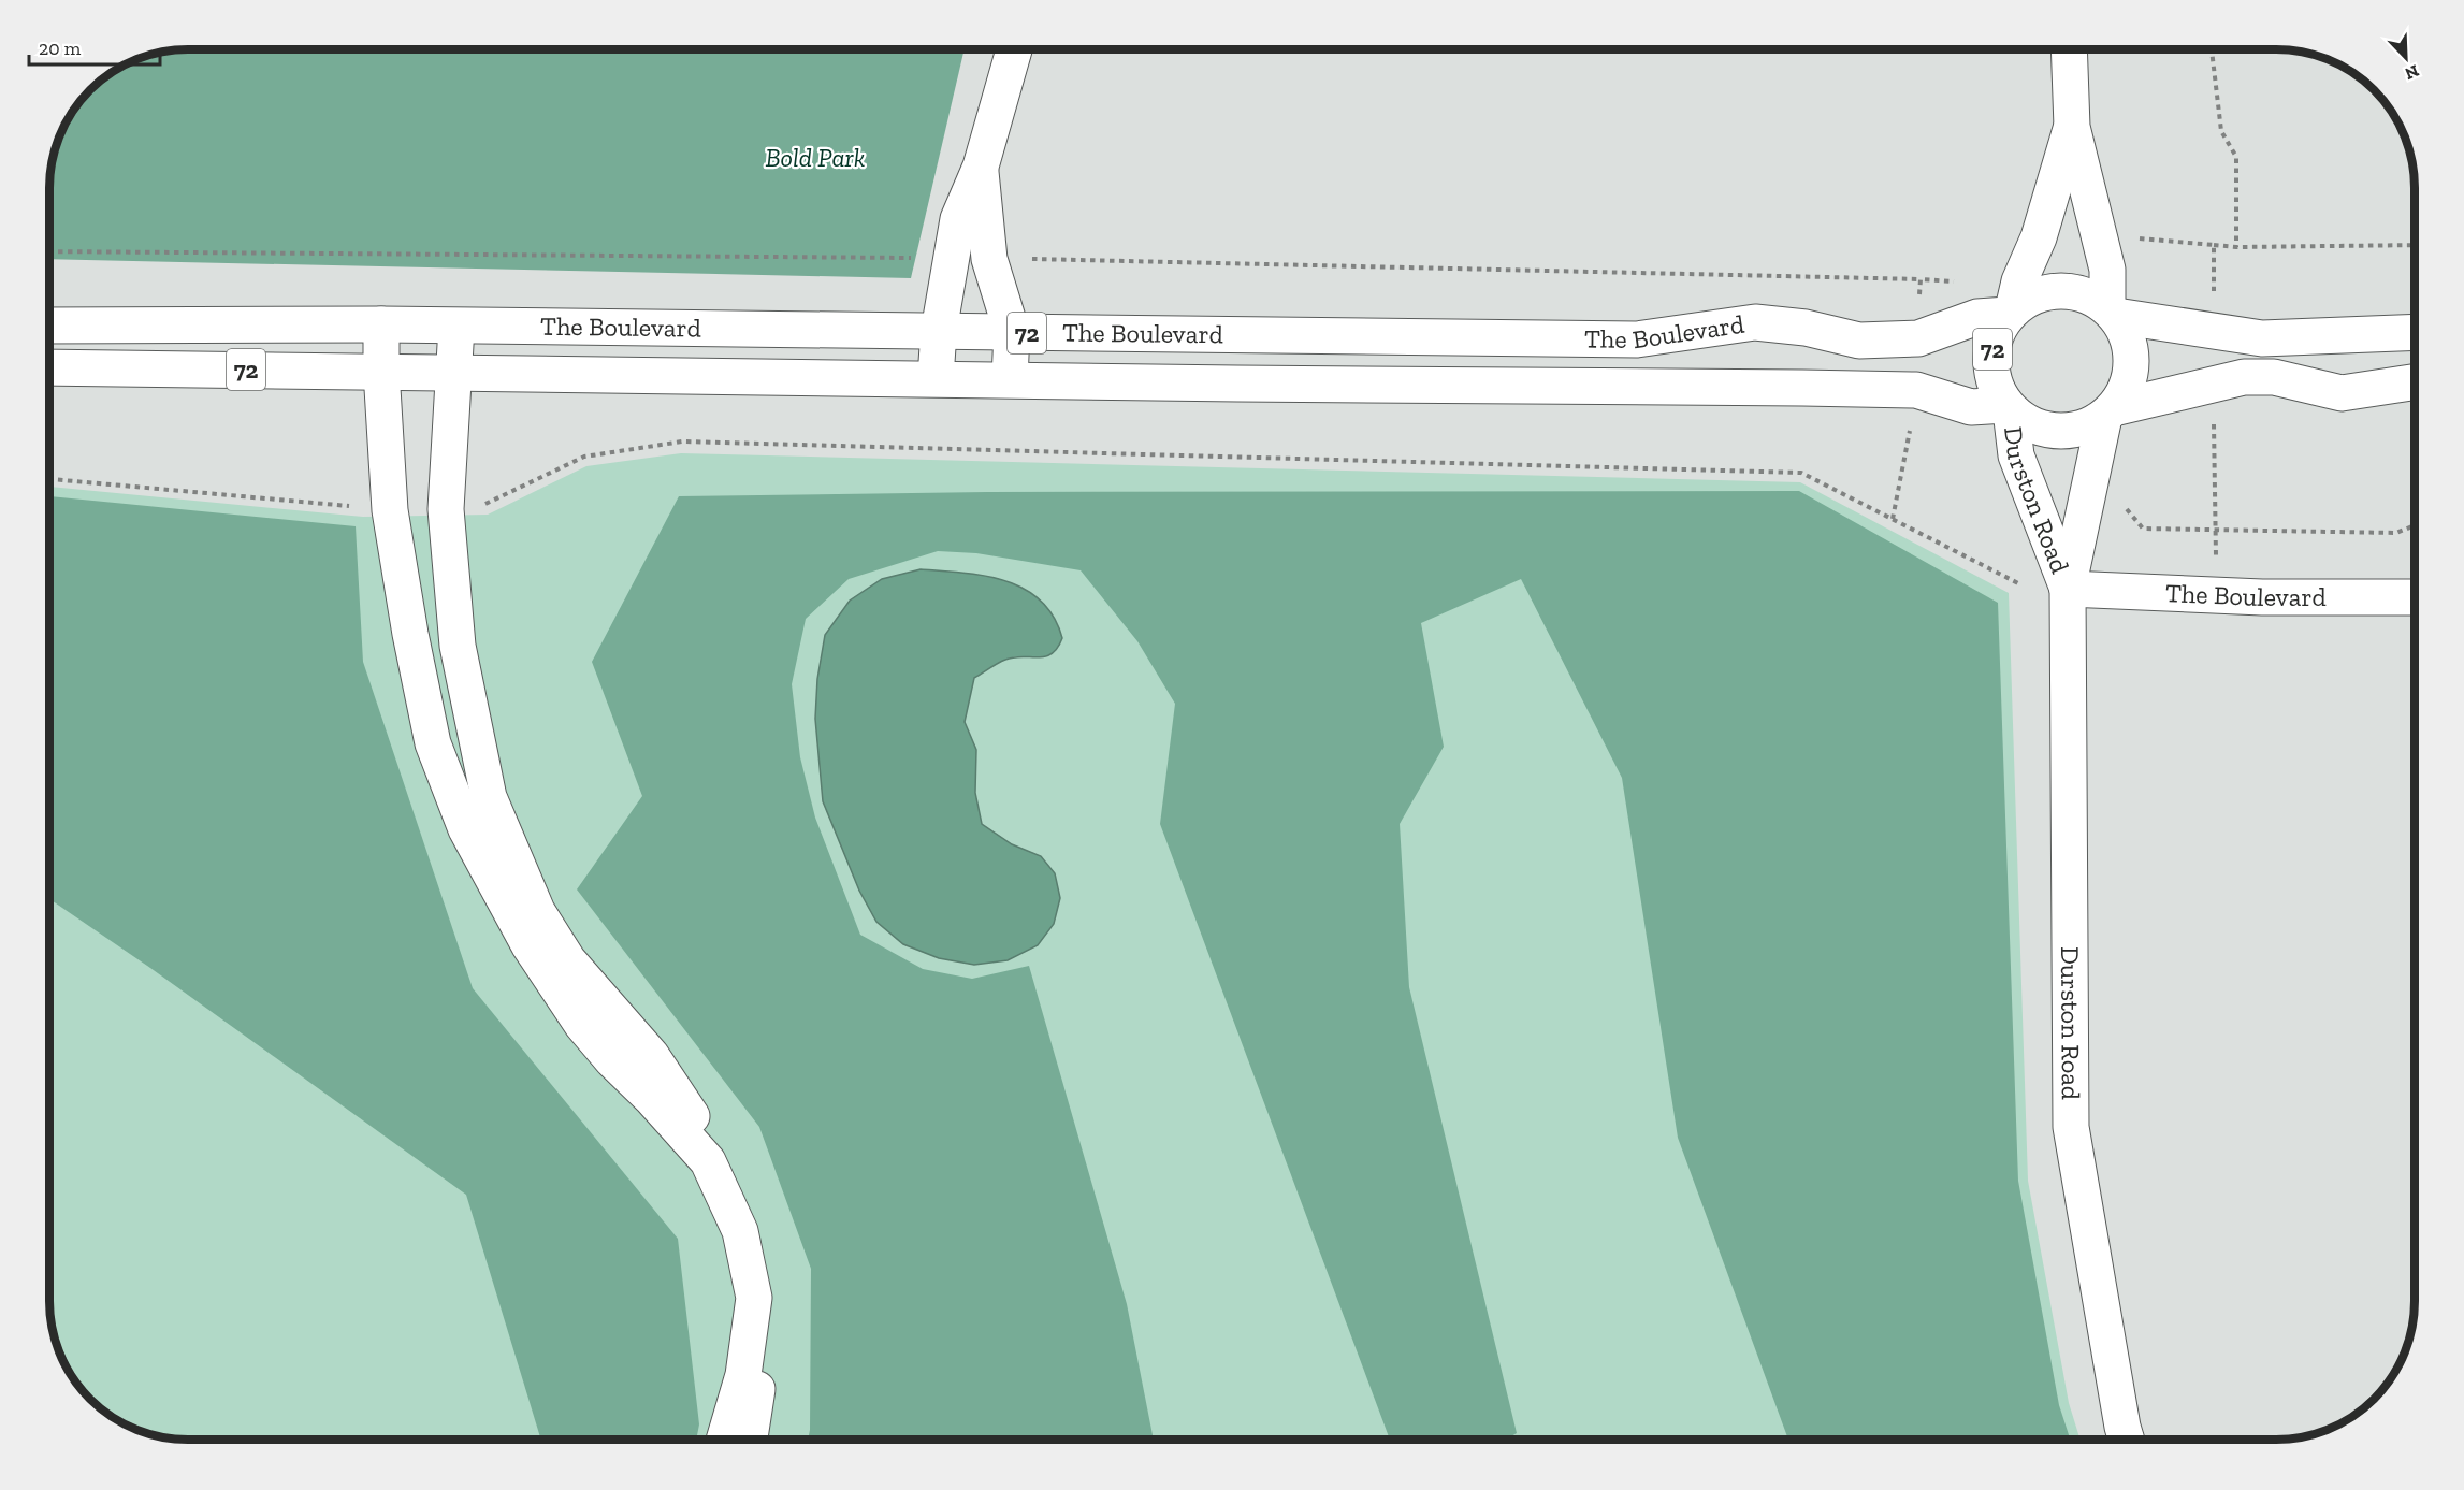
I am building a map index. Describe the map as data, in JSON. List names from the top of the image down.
{
  "streets": {
    "main road": ["The Boulevard", "72", "Durston Road"]
  },
  "crossings": [
    ["The Boulevard", "72"],
    ["The Boulevard", "Durston Road"],
    ["72", "Durston Road"]
  ],
  "parks": ["Bold Park"],
  "scale_bar": "20 m",
  "north": "bottom right"
}
